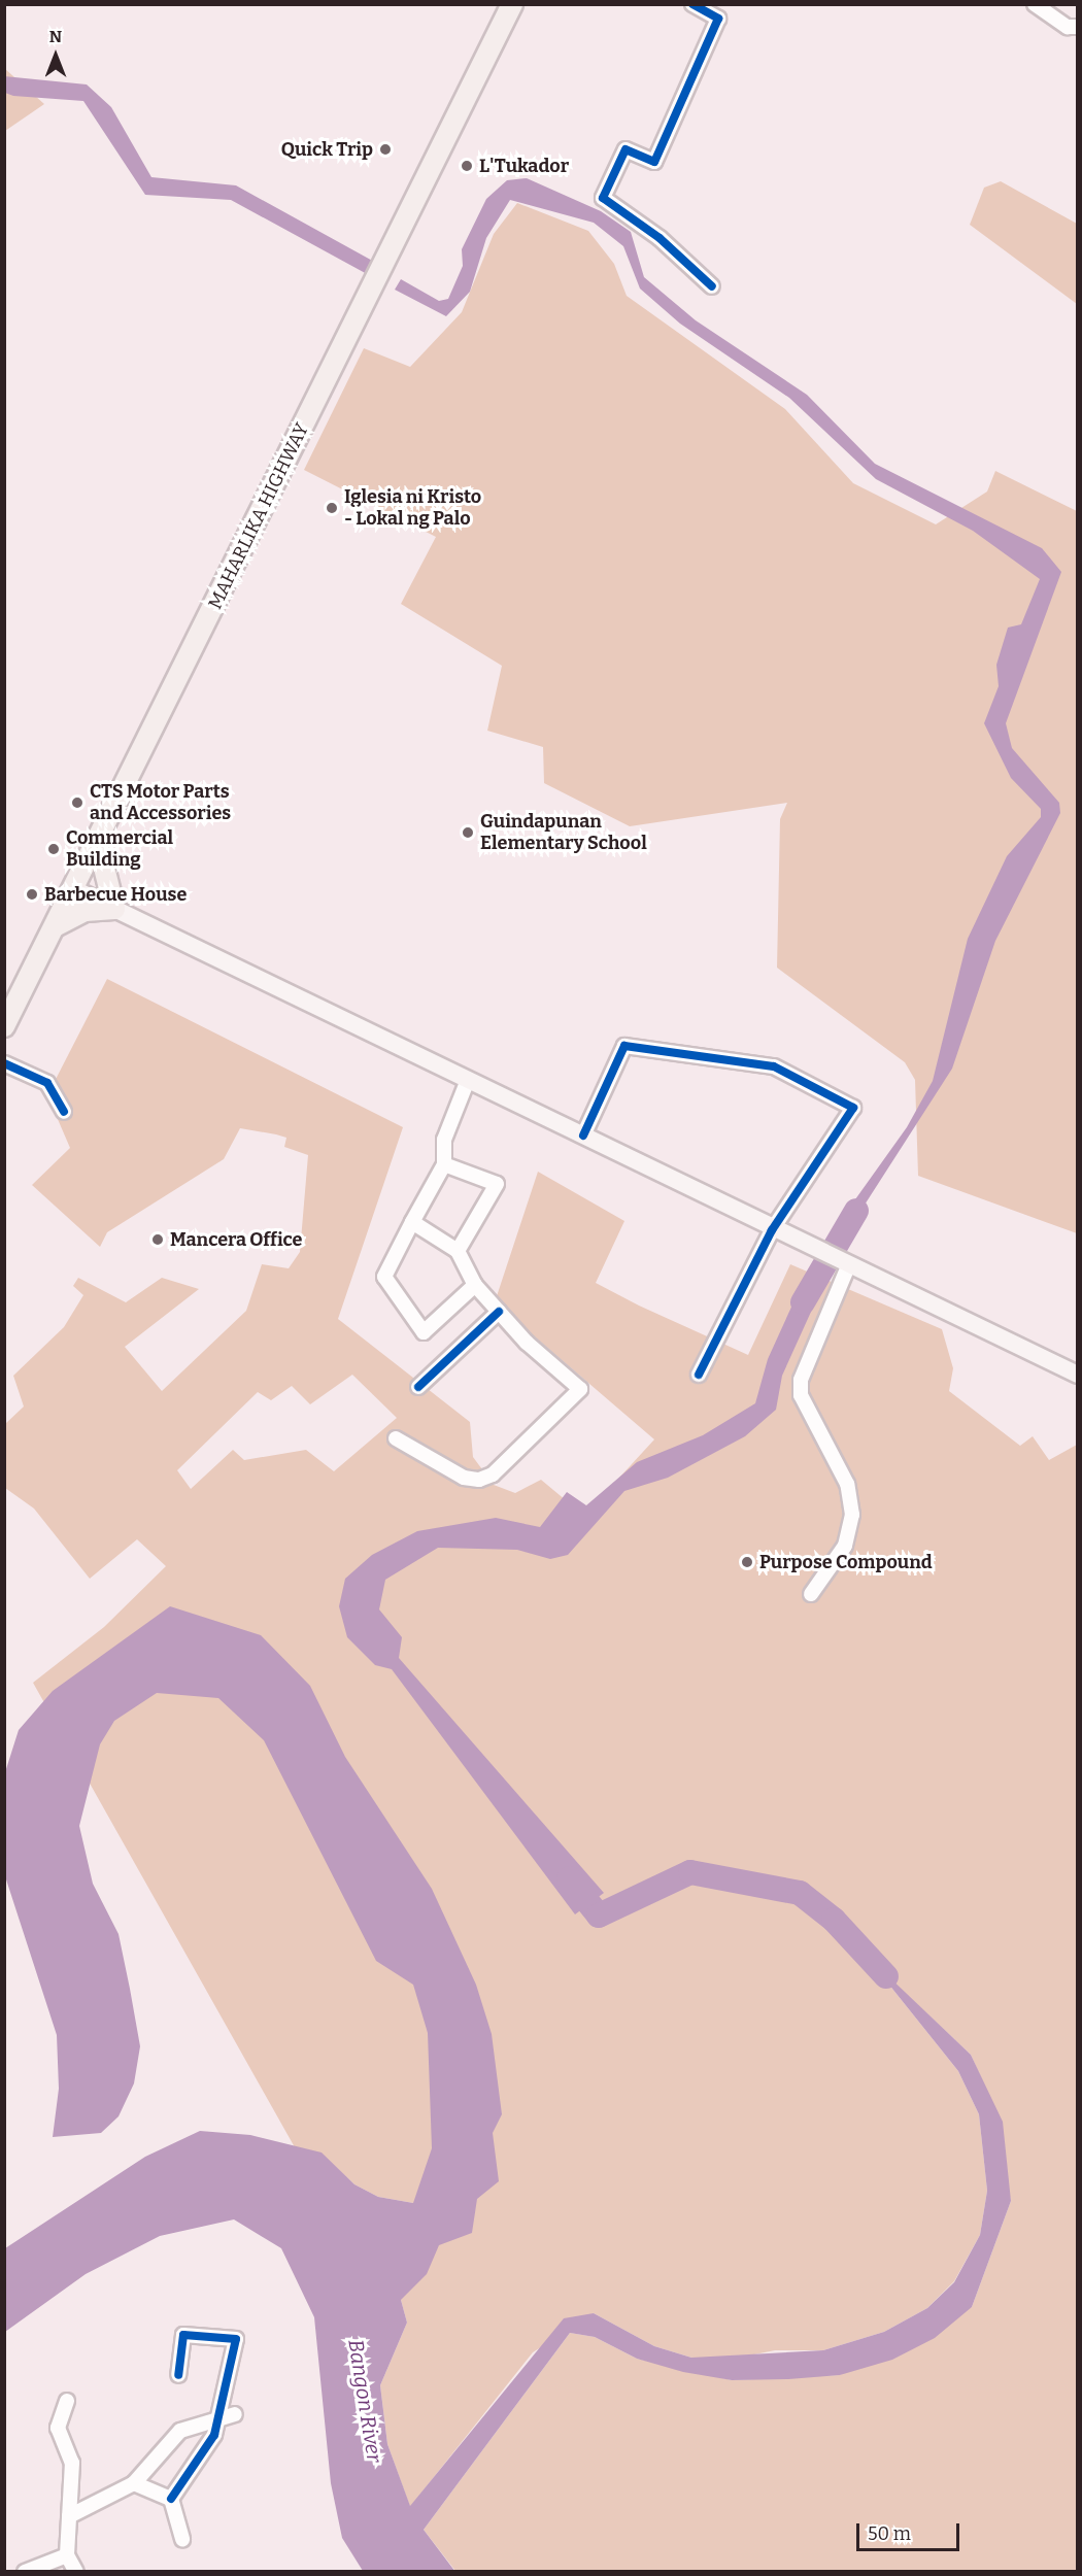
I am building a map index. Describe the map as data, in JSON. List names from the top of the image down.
{
  "streets": {
    "highway": ["MAHARLIKA HIGHWAY"]
  },
  "water": ["Bangon River"],
  "places": [
    "Quick Trip",
    "L'Tukador",
    "Iglesia ni Kristo - Lokal ng Palo",
    "CTS Motor Parts and Accessories",
    "Guindapunan Elementary School",
    "Commercial Building",
    "Barbecue House",
    "Mancera Office",
    "Purpose Compound"
  ],
  "scale_bar": "50 m",
  "north": "top"
}
